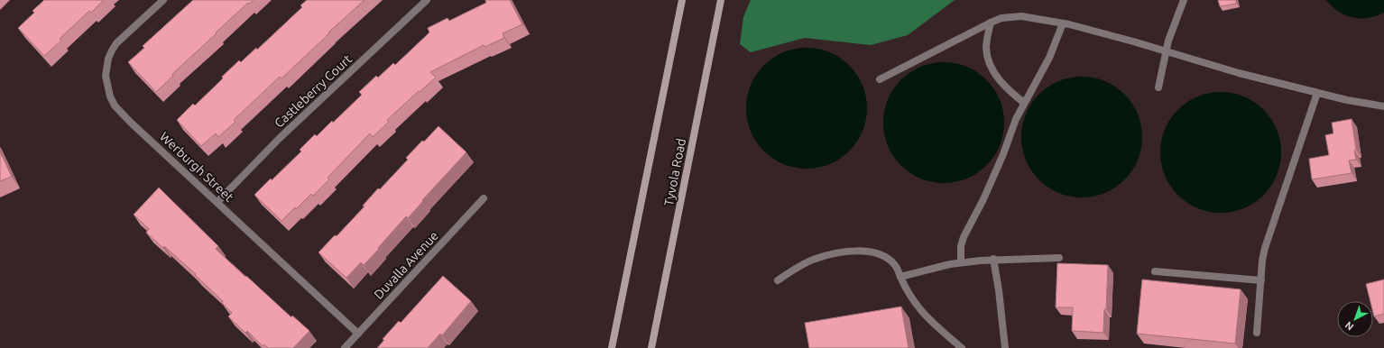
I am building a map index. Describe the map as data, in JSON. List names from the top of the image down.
{
  "streets": {
    "main road": ["Tyvola Road"],
    "street": ["Castleberry Court", "Werburgh Street", "Duvalla Avenue"]
  },
  "crossings": [
    ["Castleberry Court", "Werburgh Street"],
    ["Werburgh Street", "Duvalla Avenue"]
  ],
  "north": "bottom left"
}
